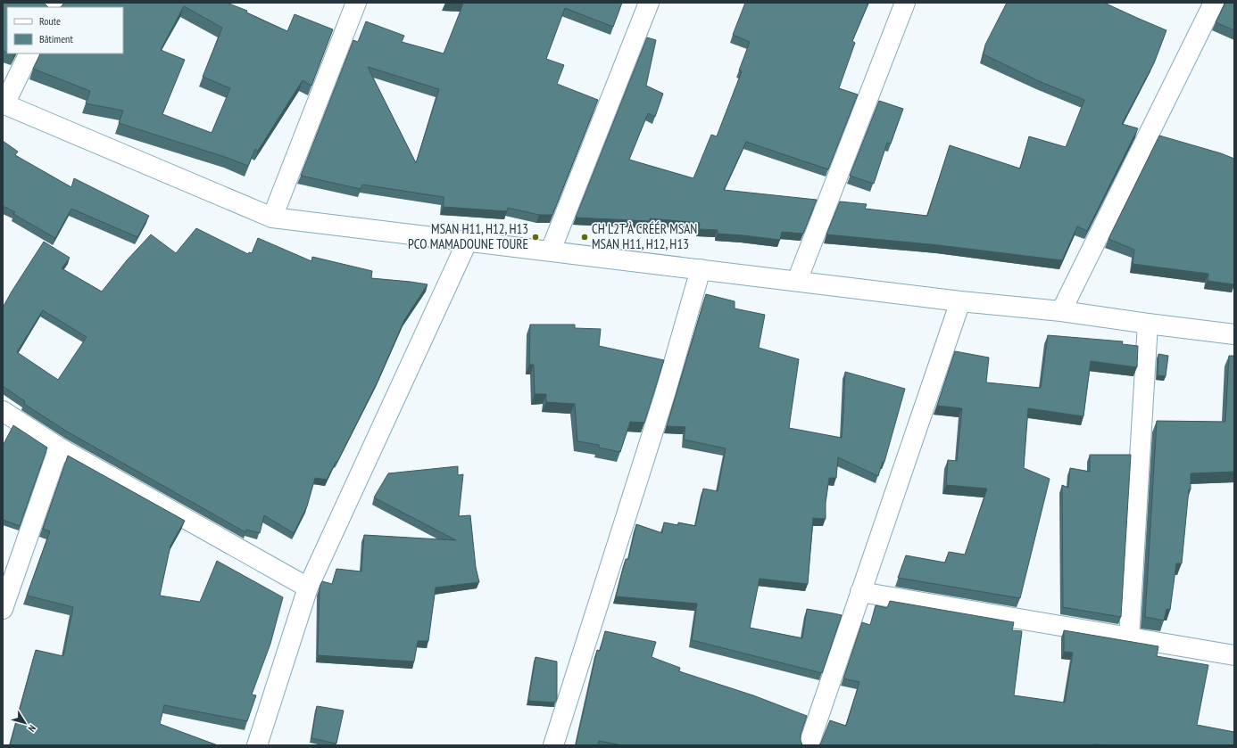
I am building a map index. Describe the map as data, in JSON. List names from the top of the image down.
{
  "places": ["MSAN H11, H12, H13 PCO MAMADOUNE TOURE", "CH L2T À CRÉÉR MSAN MSAN H11, H12, H13"],
  "legend": ["Route", "Bâtiment"],
  "north": "bottom right"
}
